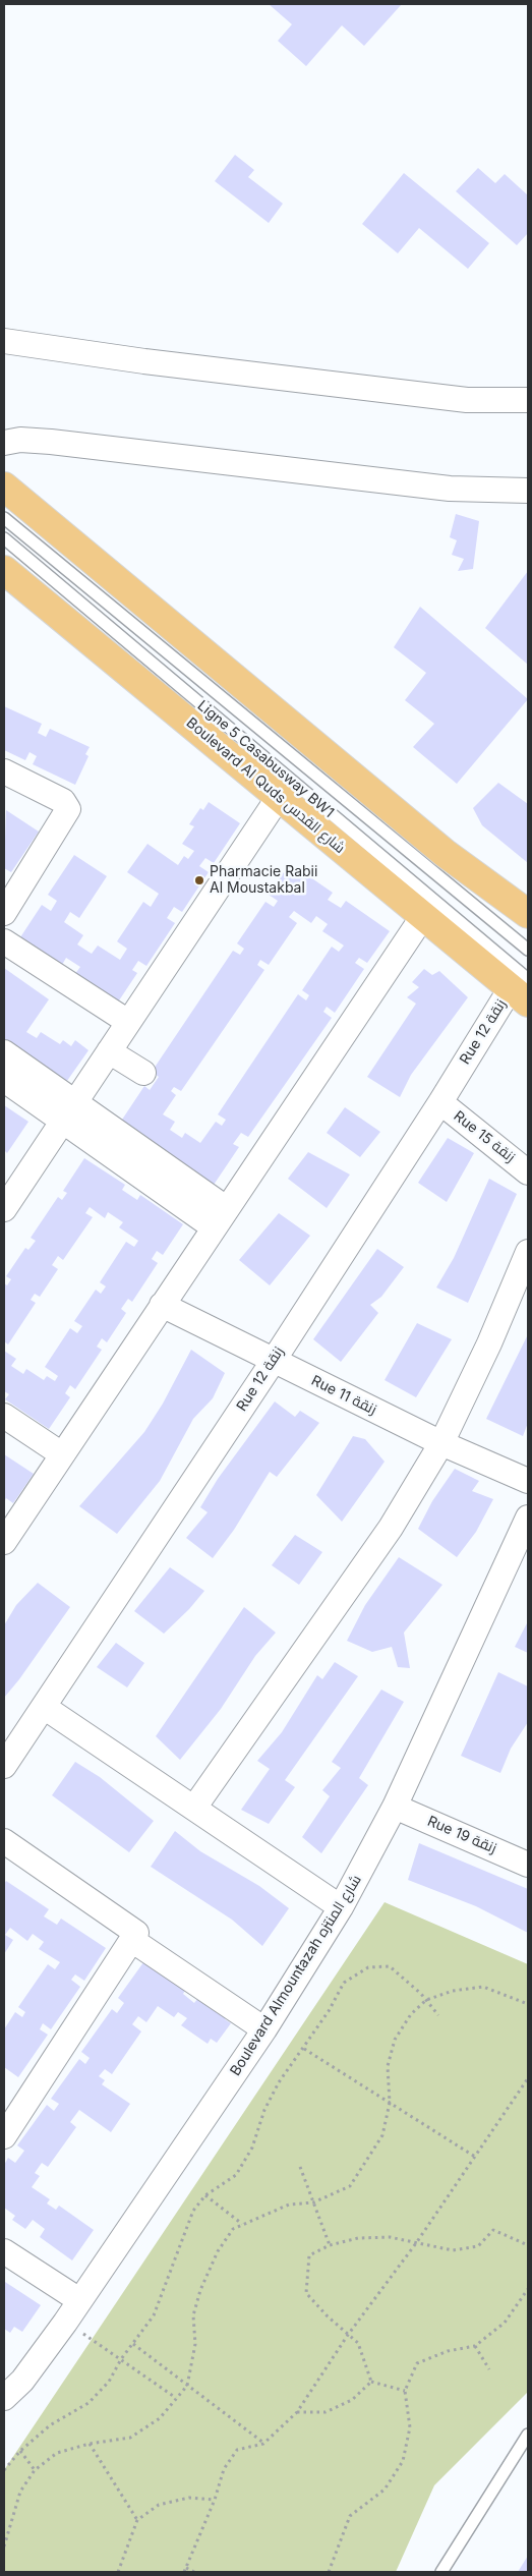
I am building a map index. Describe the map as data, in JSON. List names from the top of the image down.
{
  "streets": {
    "main road": ["Boulevard Al Quds شارع القدس"],
    "street": [
      "Rue 12 زنقة",
      "Rue 15 زنقة",
      "Rue 11 زنقة",
      "Rue 19 زنقة",
      "Boulevard Almountazah شارع المنتزه"
    ],
    "lane": ["Ligne 5 Casabusway BW1"]
  },
  "crossings": [
    ["Ligne 5 Casabusway BW1", "Boulevard Al Quds شارع القدس"],
    ["Ligne 5 Casabusway BW1", "Rue 12 زنقة"],
    ["Boulevard Al Quds شارع القدس", "Rue 12 زنقة"],
    ["Rue 12 زنقة", "Rue 15 زنقة"],
    ["Rue 12 زنقة", "Rue 11 زنقة"],
    ["Rue 19 زنقة", "Boulevard Almountazah شارع المنتزه"]
  ],
  "places": ["Pharmacie Rabii Al Moustakbal"]
}
